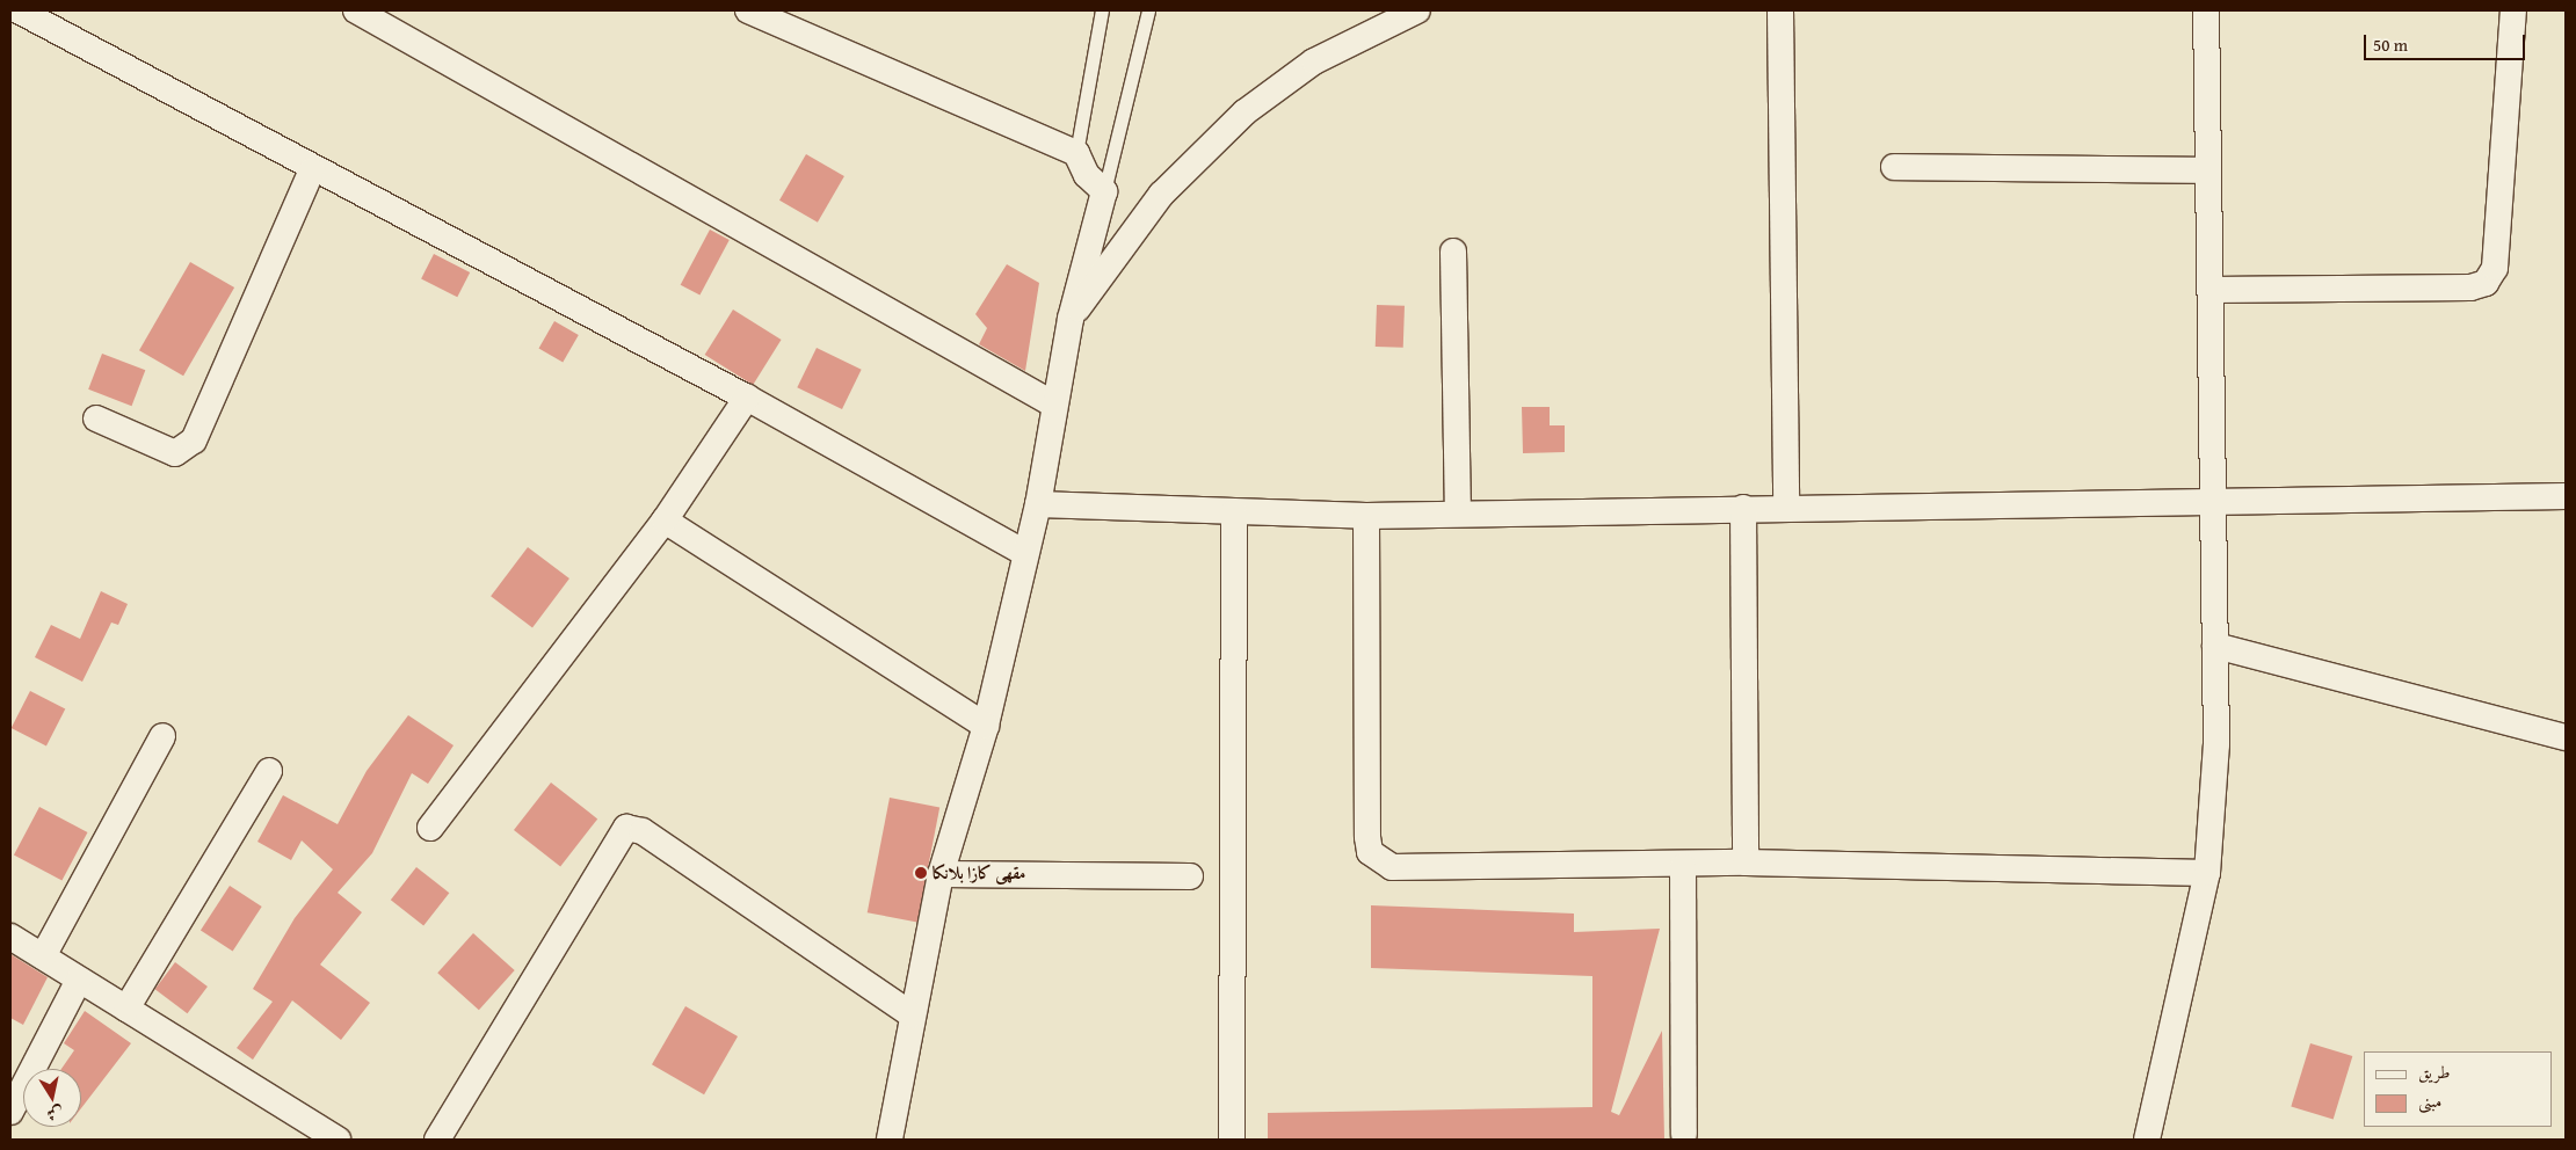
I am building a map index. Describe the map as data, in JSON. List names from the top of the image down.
{
  "places": ["مقهى كازا بلانكا"],
  "legend": ["طريق", "مبنى"],
  "scale_bar": "50 m",
  "north": "bottom"
}
